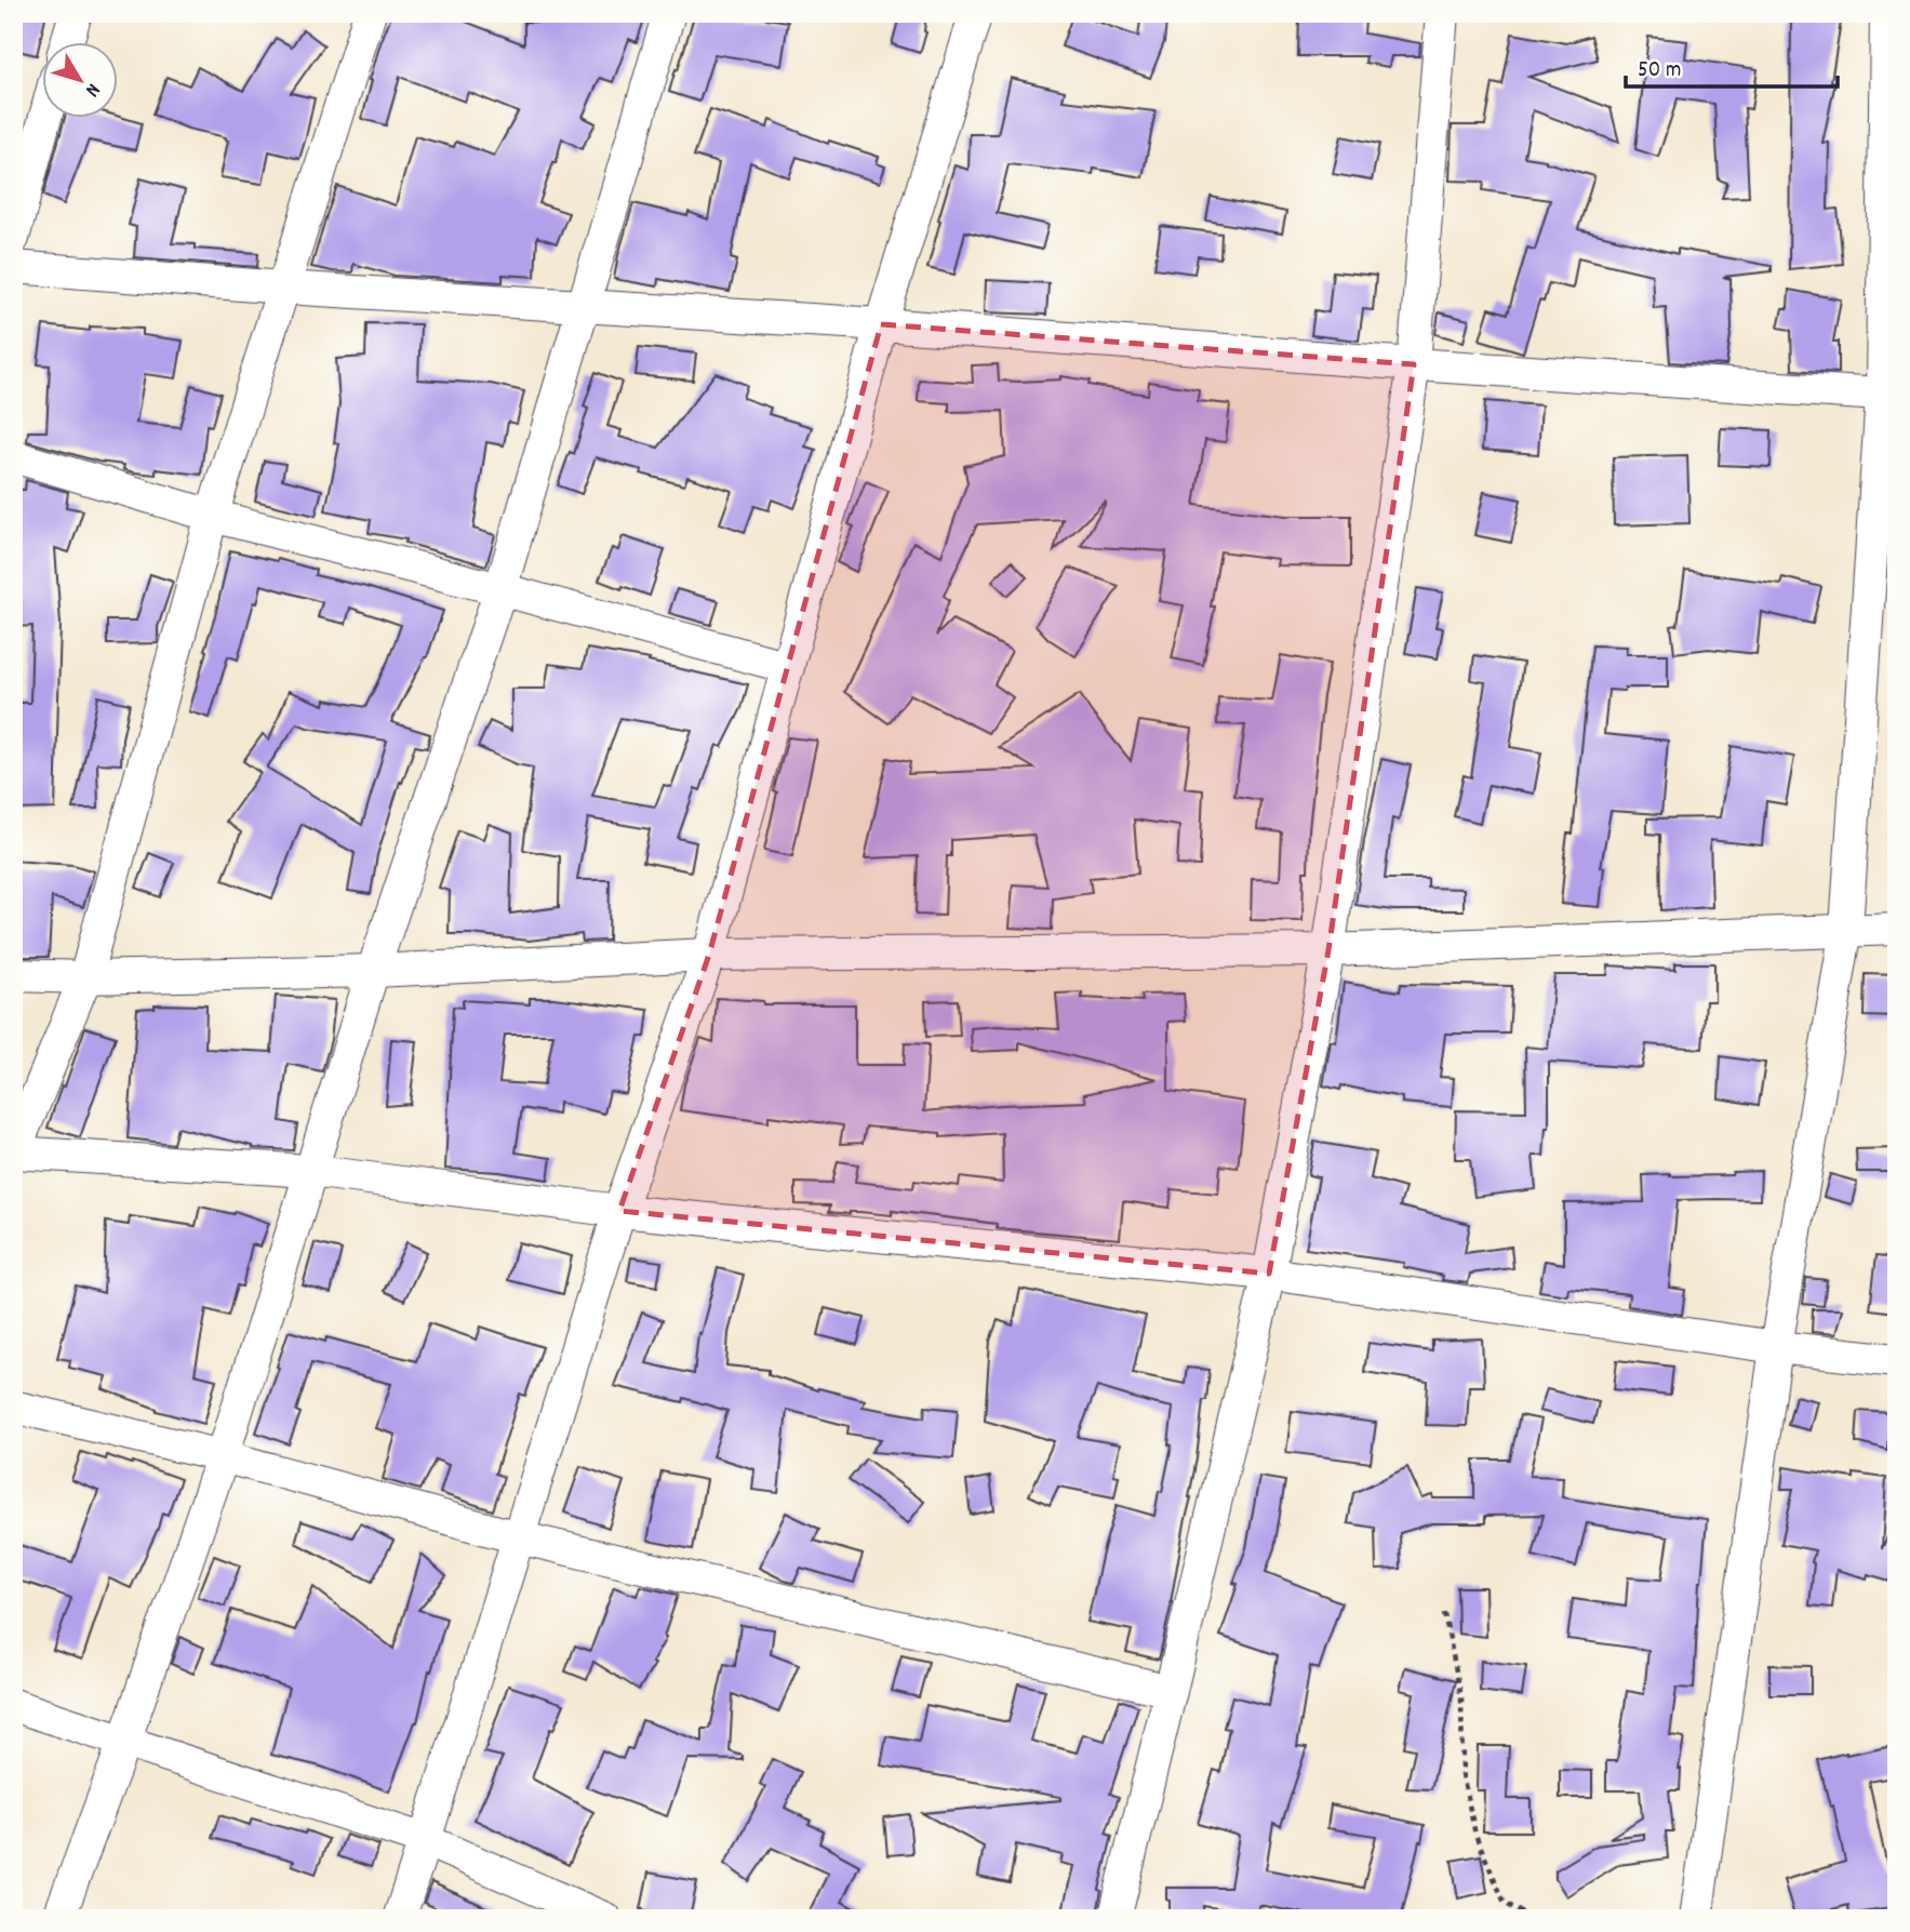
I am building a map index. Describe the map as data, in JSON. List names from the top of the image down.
{
  "scale_bar": "50 m",
  "north": "bottom right"
}
